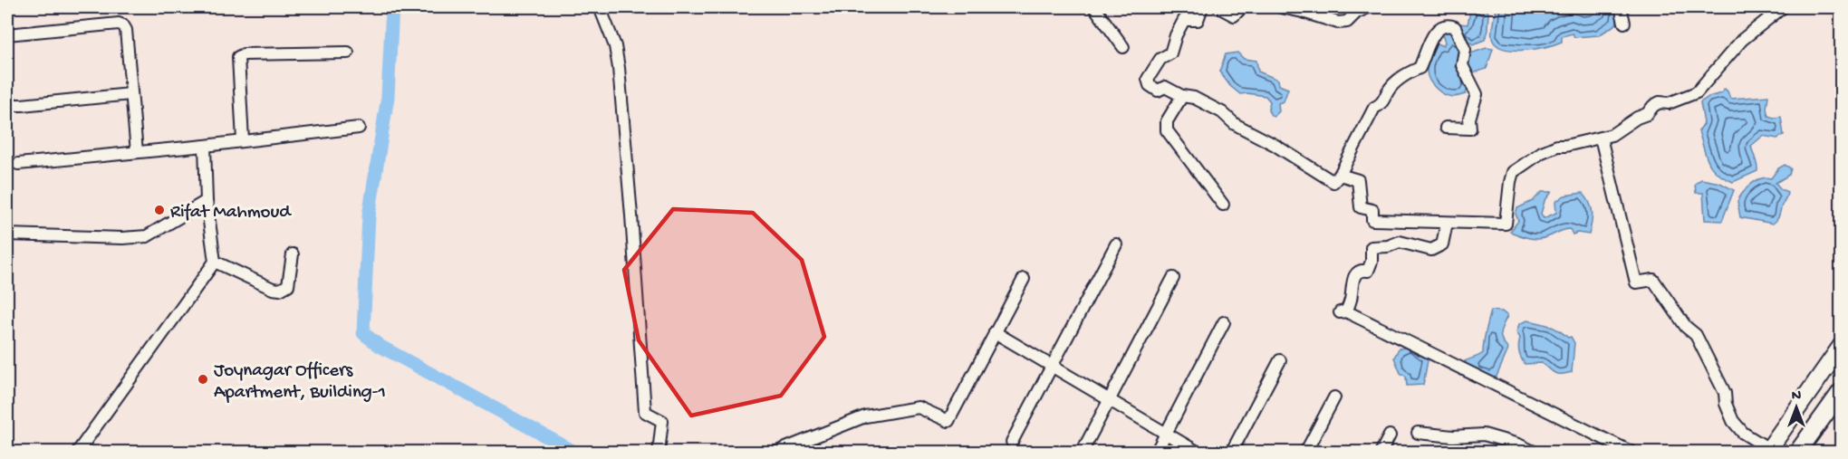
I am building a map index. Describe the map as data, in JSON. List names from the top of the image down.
{
  "places": ["Rifat Mahmoud", "Joynagar Officers Apartment, Building-1"],
  "north": "top"
}
